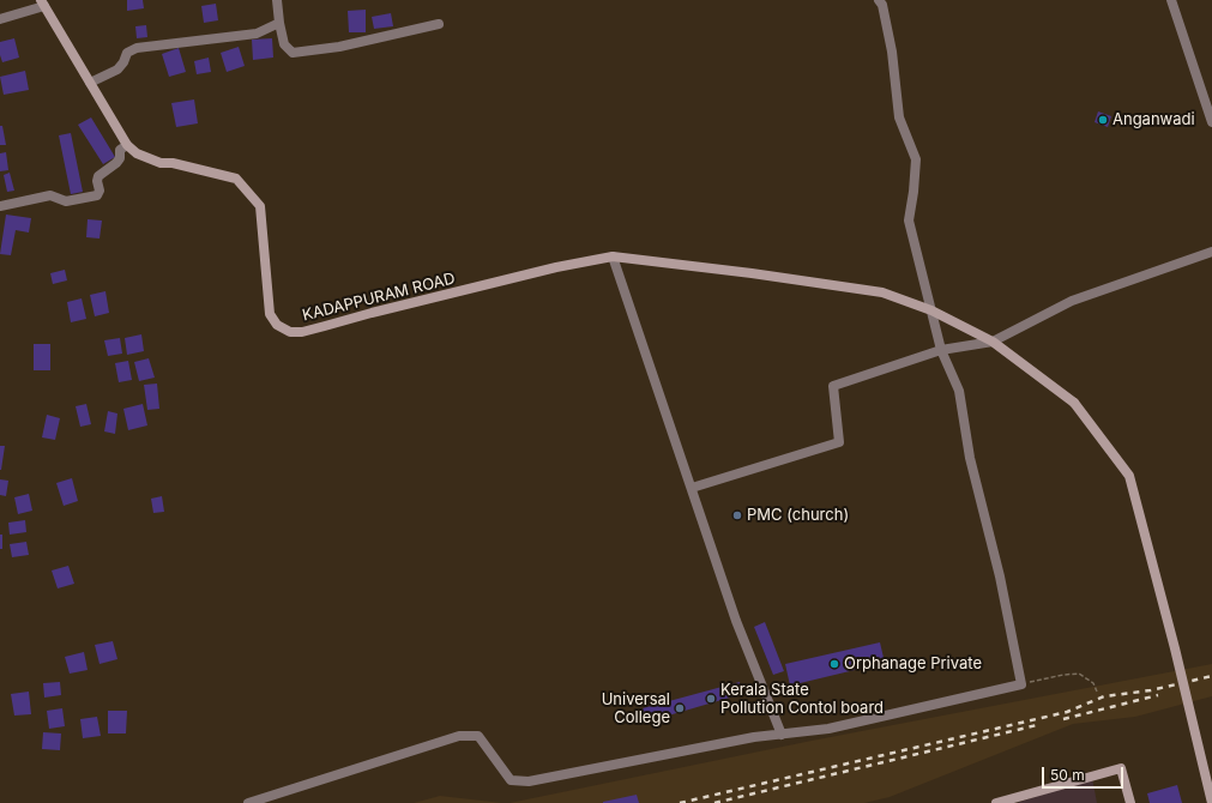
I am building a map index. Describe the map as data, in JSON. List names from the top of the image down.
{
  "streets": {
    "main road": ["KADAPPURAM ROAD"]
  },
  "places": [
    "Anganwadi",
    "PMC (church)",
    "Orphanage Private",
    "Kerala State Pollution Contol board",
    "Universal College"
  ],
  "scale_bar": "50 m"
}
